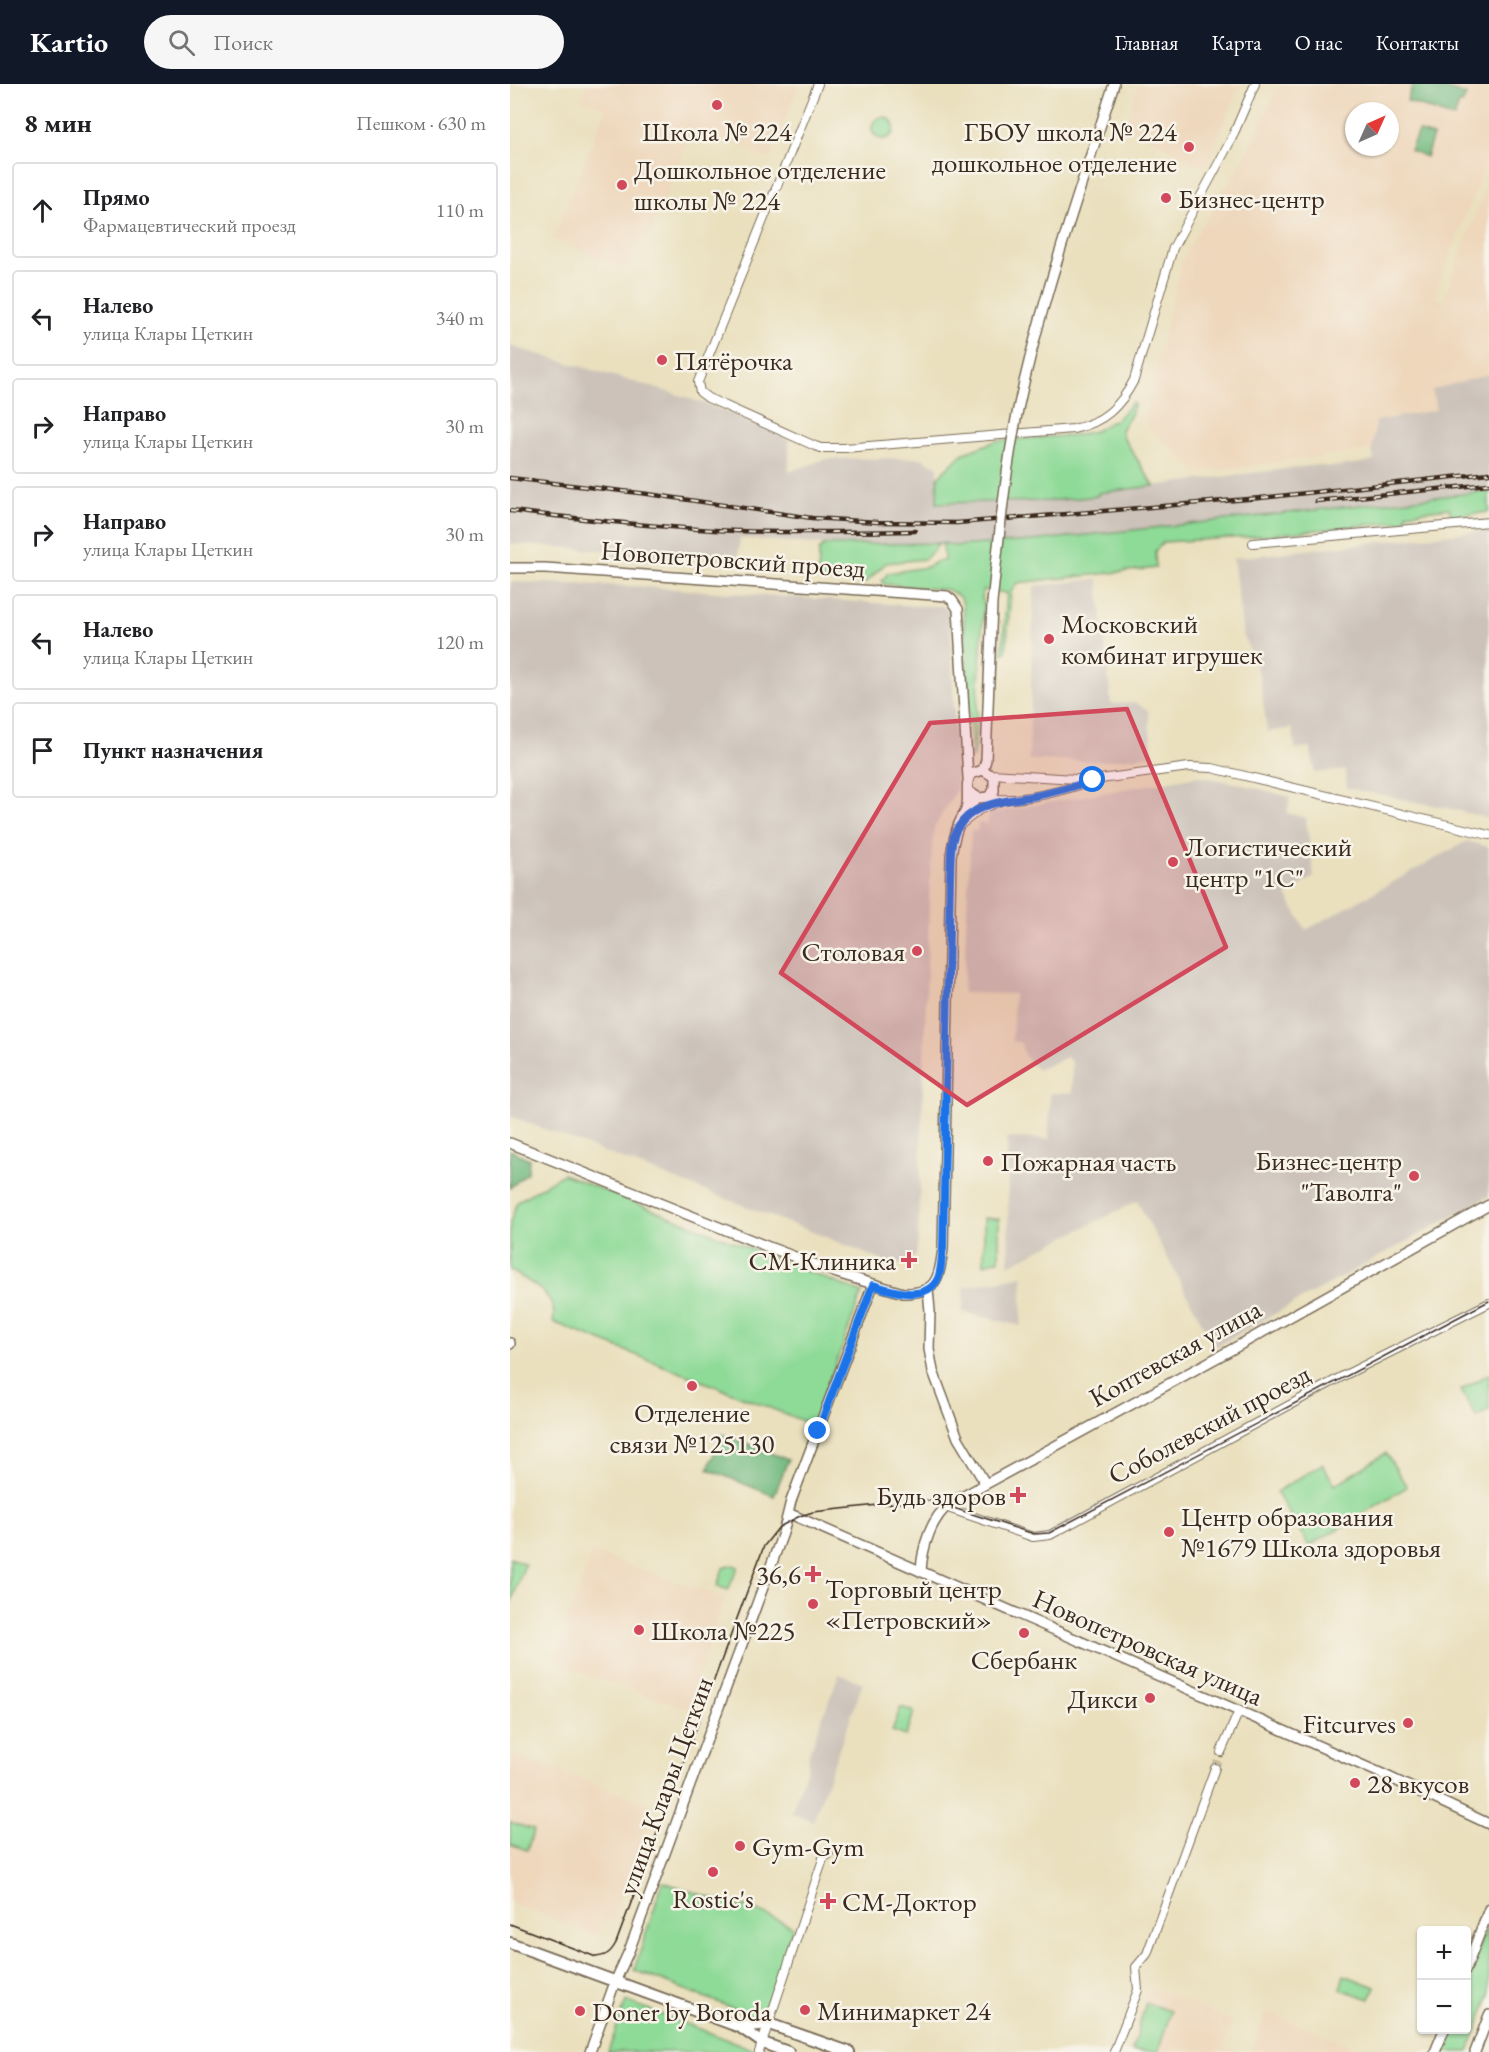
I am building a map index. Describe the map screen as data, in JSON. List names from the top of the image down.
{
  "streets": {
    "street": [
      "Новопетровский проезд",
      "Коптевская улица",
      "Соболевский проезд",
      "Новопетровская улица",
      "улица Клары Цеткин"
    ]
  },
  "crossings": [
    ["Коптевская улица", "Соболевский проезд"],
    ["Новопетровская улица", "улица Клары Цеткин"]
  ],
  "places": {
    "other": [
      "Школа № 224",
      "ГБОУ школа № 224 дошкольное отделение",
      "Дошкольное отделение школы № 224",
      "Бизнес-центр",
      "Пятёрочка",
      "Московский комбинат игрушек",
      "Логистический центр \"1С\"",
      "Столовая",
      "Пожарная часть",
      "Бизнес-центр \"Таволга\"",
      "Отделение связи №125130",
      "Центр образования №1679 Школа здоровья",
      "Торговый центр «Петровский»",
      "Школа №225",
      "Сбербанк",
      "Дикси",
      "Fitcurves",
      "28 вкусов",
      "Gym-Gym",
      "Rostic's",
      "Минимаркет 24",
      "Doner by Boroda"
    ],
    "health": [
      "СМ-Клиника",
      "Будь здоров",
      "36,6",
      "СМ-Доктор"
    ]
  },
  "north": "top right",
  "page": {
    "header": "Kartio",
    "search": "Поиск",
    "nav": [
      "Главная",
      "Карта",
      "О нас",
      "Контакты"
    ],
    "heading": ["8 мин", "Пешком · 630 m"],
    "list": [
      ["Прямо", "Фармацевтический проезд", "110 m"],
      ["Налево", "улица Клары Цеткин", "340 m"],
      ["Направо", "улица Клары Цеткин", "30 m"],
      ["Направо", "улица Клары Цеткин", "30 m"],
      ["Налево", "улица Клары Цеткин", "120 m"],
      "Пункт назначения"
    ],
    "map_buttons": ["+", "−"]
  }
}
